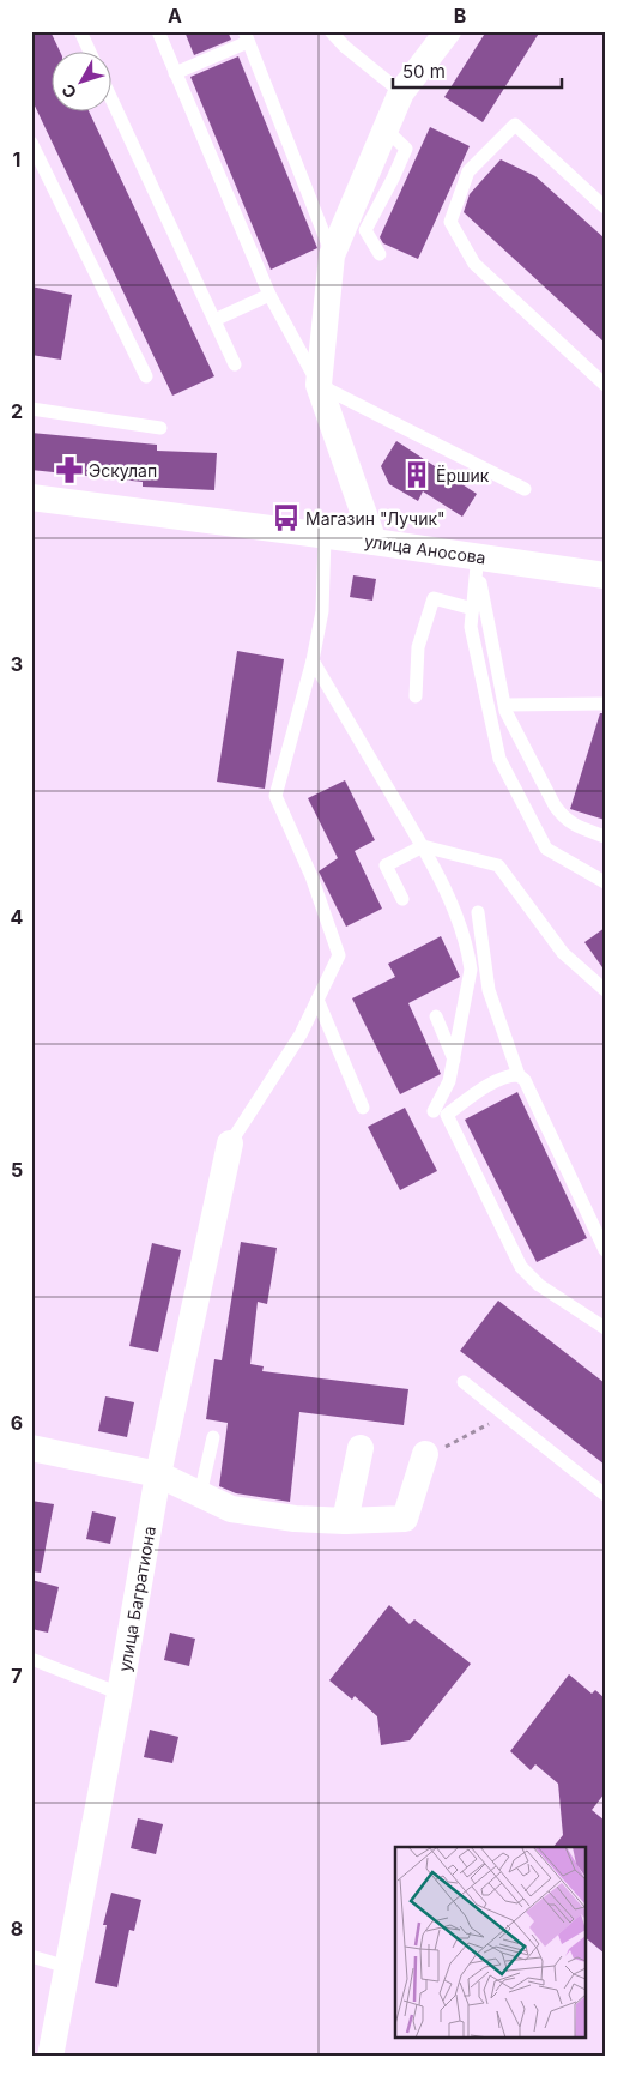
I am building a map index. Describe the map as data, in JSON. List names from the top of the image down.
{
  "streets": {
    "street": ["улица Аносова", "улица Багратиона"]
  },
  "places": {
    "pharmacy": ["Эскулап"],
    "building": ["Ёршик"],
    "bus stop": ["Магазин \"Лучик\""]
  },
  "scale_bar": "50 m",
  "north": "bottom left",
  "grid": {
    "columns": ["A", "B"],
    "rows": [
      "1",
      "2",
      "3",
      "4",
      "5",
      "6",
      "7",
      "8"
    ]
  }
}
